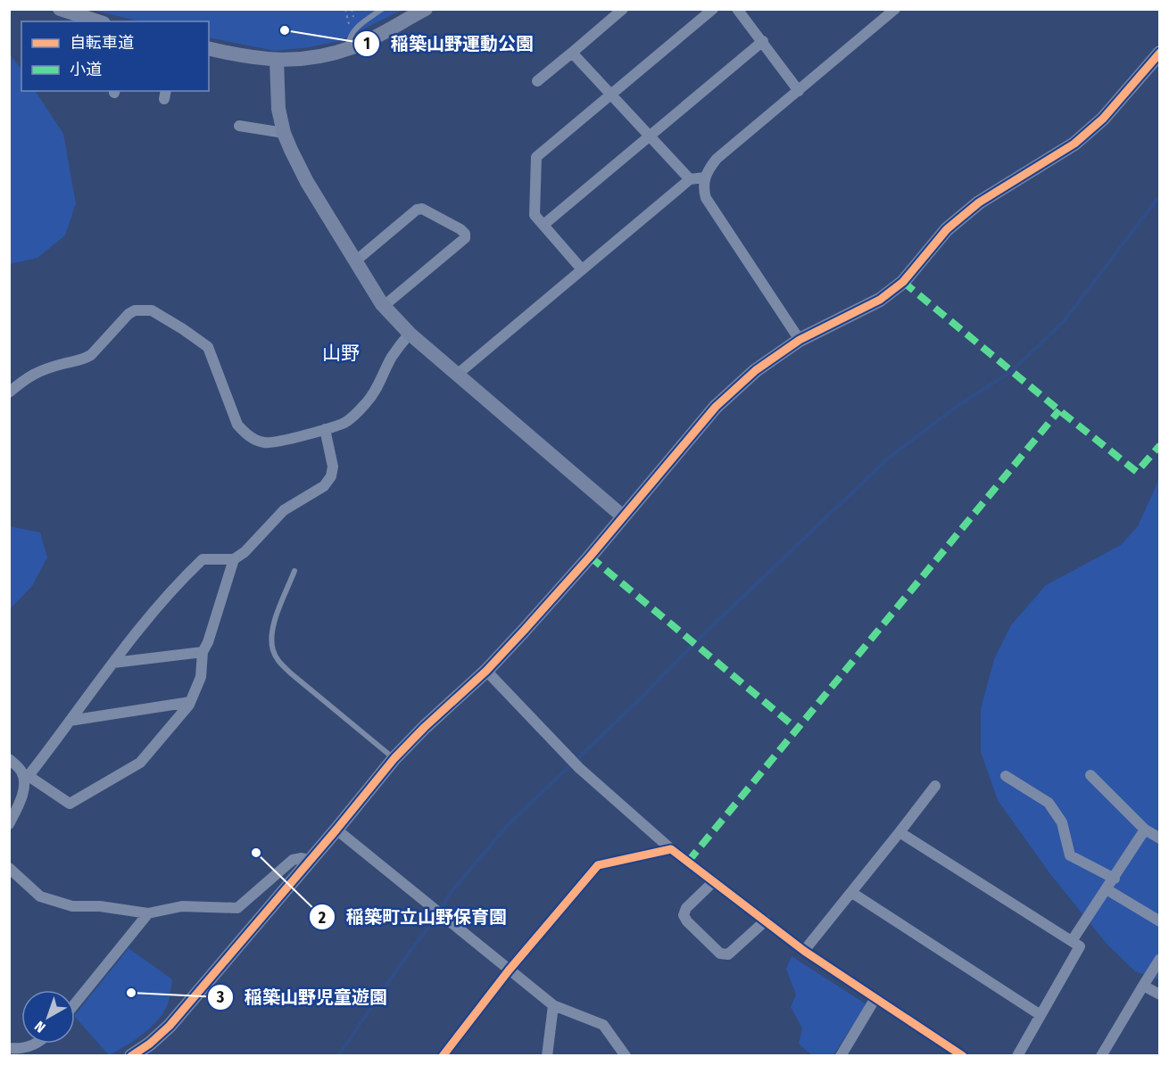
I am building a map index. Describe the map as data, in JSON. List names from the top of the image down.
{
  "districts": ["山野"],
  "places": ["稲築山野運動公園", "稲築町立山野保育園", "稲築山野児童遊園"],
  "legend": ["自転車道", "小道"],
  "north": "bottom left"
}
